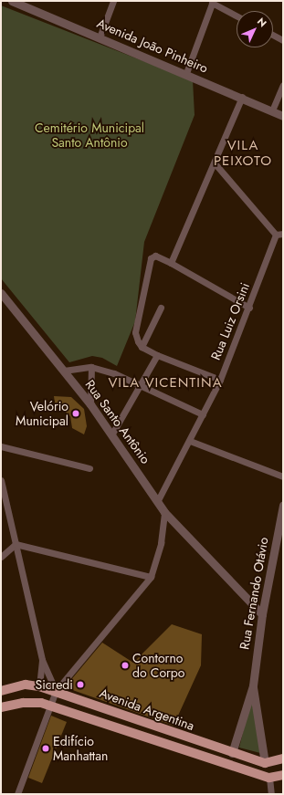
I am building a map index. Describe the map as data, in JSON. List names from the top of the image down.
{
  "streets": {
    "main road": ["Avenida Argentina"],
    "street": [
      "Avenida João Pinheiro",
      "Rua Luiz Orsini",
      "Rua Santo Antônio",
      "Rua Fernando Otávio"
    ]
  },
  "crossings": [
    ["Rua Luiz Orsini", "Rua Santo Antônio"],
    ["Rua Santo Antônio", "Rua Fernando Otávio"]
  ],
  "districts": ["VILA PEIXOTO", "VILA VICENTINA"],
  "parks": ["Cemitério Municipal Santo Antônio"],
  "places": [
    "Velório Municipal",
    "Contorno do Corpo",
    "Sicredi",
    "Edifício Manhattan"
  ],
  "north": "top right"
}
